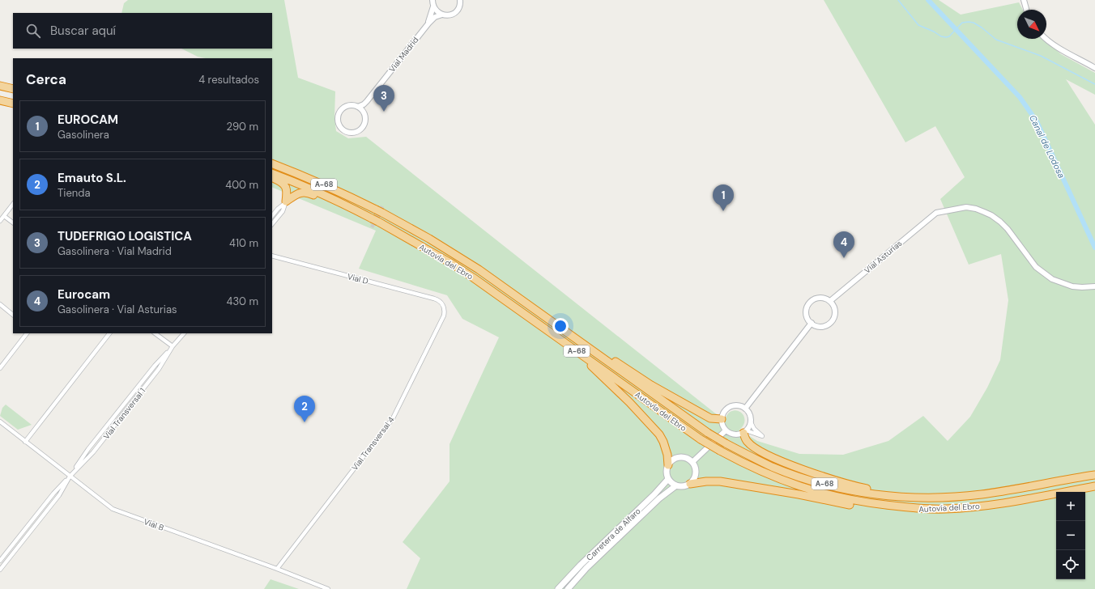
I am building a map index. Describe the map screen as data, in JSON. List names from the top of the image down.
{
  "streets": {
    "highway": ["A-68", "Autovía del Ebro"],
    "main road": ["Carretera de Alfaro"],
    "street": [
      "Vial Madrid",
      "Vial Asturias",
      "Vial D",
      "Vial Transversal 1",
      "Vial Transversal 4",
      "Vial B"
    ]
  },
  "crossings": [
    ["Vial D", "Vial Transversal 4"],
    ["Vial Transversal 1", "Vial B"],
    ["Vial Transversal 4", "Vial B"]
  ],
  "water": ["Canal de Lodosa"],
  "north": "bottom right",
  "page": {
    "search": "Buscar aquí",
    "heading": ["Cerca", "4 resultados"],
    "pins": [
      "3",
      "1",
      "4",
      "2"
    ],
    "list": [
      {
        "mark": "1",
        "name": "EUROCAM",
        "note": "Gasolinera",
        "value": "290 m"
      },
      {
        "mark": "2",
        "name": "Emauto S.L.",
        "note": "Tienda",
        "value": "400 m"
      },
      {
        "mark": "3",
        "name": "TUDEFRIGO LOGISTICA",
        "note": "Gasolinera · Vial Madrid",
        "value": "410 m"
      },
      {
        "mark": "4",
        "name": "Eurocam",
        "note": "Gasolinera · Vial Asturias",
        "value": "430 m"
      }
    ],
    "map_buttons": ["+", "−"]
  }
}
